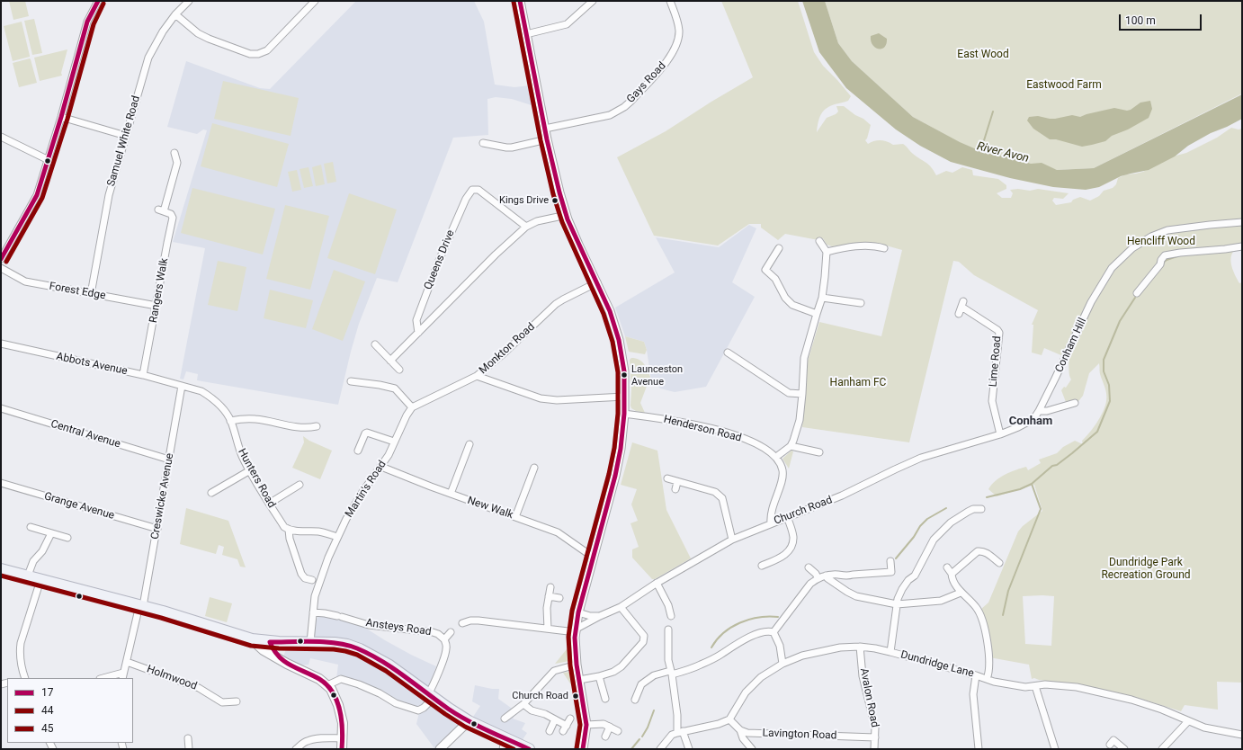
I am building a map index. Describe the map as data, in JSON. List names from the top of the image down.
{
  "streets": {
    "street": [
      "Gays Road",
      "Samuel White Road",
      "Queens Drive",
      "Rangers Walk",
      "Forest Edge",
      "Conham Hill",
      "Monkton Road",
      "Lime Road",
      "Abbots Avenue",
      "Henderson Road",
      "Central Avenue",
      "Hunters Road",
      "Martin's Road",
      "Creswicke Avenue",
      "Grange Avenue",
      "New Walk",
      "Church Road",
      "Ansteys Road",
      "Dundridge Lane",
      "Holmwood",
      "Avalon Road",
      "Lavington Road"
    ]
  },
  "crossings": [
    ["Samuel White Road", "Forest Edge"],
    ["Rangers Walk", "Forest Edge"],
    ["Rangers Walk", "Abbots Avenue"],
    ["Conham Hill", "Lime Road"],
    ["Conham Hill", "Church Road"],
    ["Monkton Road", "Martin's Road"],
    ["Abbots Avenue", "Hunters Road"],
    ["Abbots Avenue", "Creswicke Avenue"],
    ["Central Avenue", "Creswicke Avenue"],
    ["Hunters Road", "Creswicke Avenue"],
    ["Martin's Road", "New Walk"],
    ["Martin's Road", "Ansteys Road"],
    ["Creswicke Avenue", "Grange Avenue"],
    ["Creswicke Avenue", "Holmwood"],
    ["Dundridge Lane", "Avalon Road"],
    ["Avalon Road", "Lavington Road"]
  ],
  "districts": ["Conham"],
  "water": ["River Avon"],
  "parks": [
    "East Wood",
    "Eastwood Farm",
    "Hencliff Wood",
    "Hanham FC",
    "Dundridge Park Recreation Ground"
  ],
  "places": ["Kings Drive", "Launceston Avenue", "Church Road"],
  "lines": ["transit line 17", "transit line 44", "transit line 45"],
  "legend": ["17", "44", "45"],
  "scale_bar": "100 m"
}
